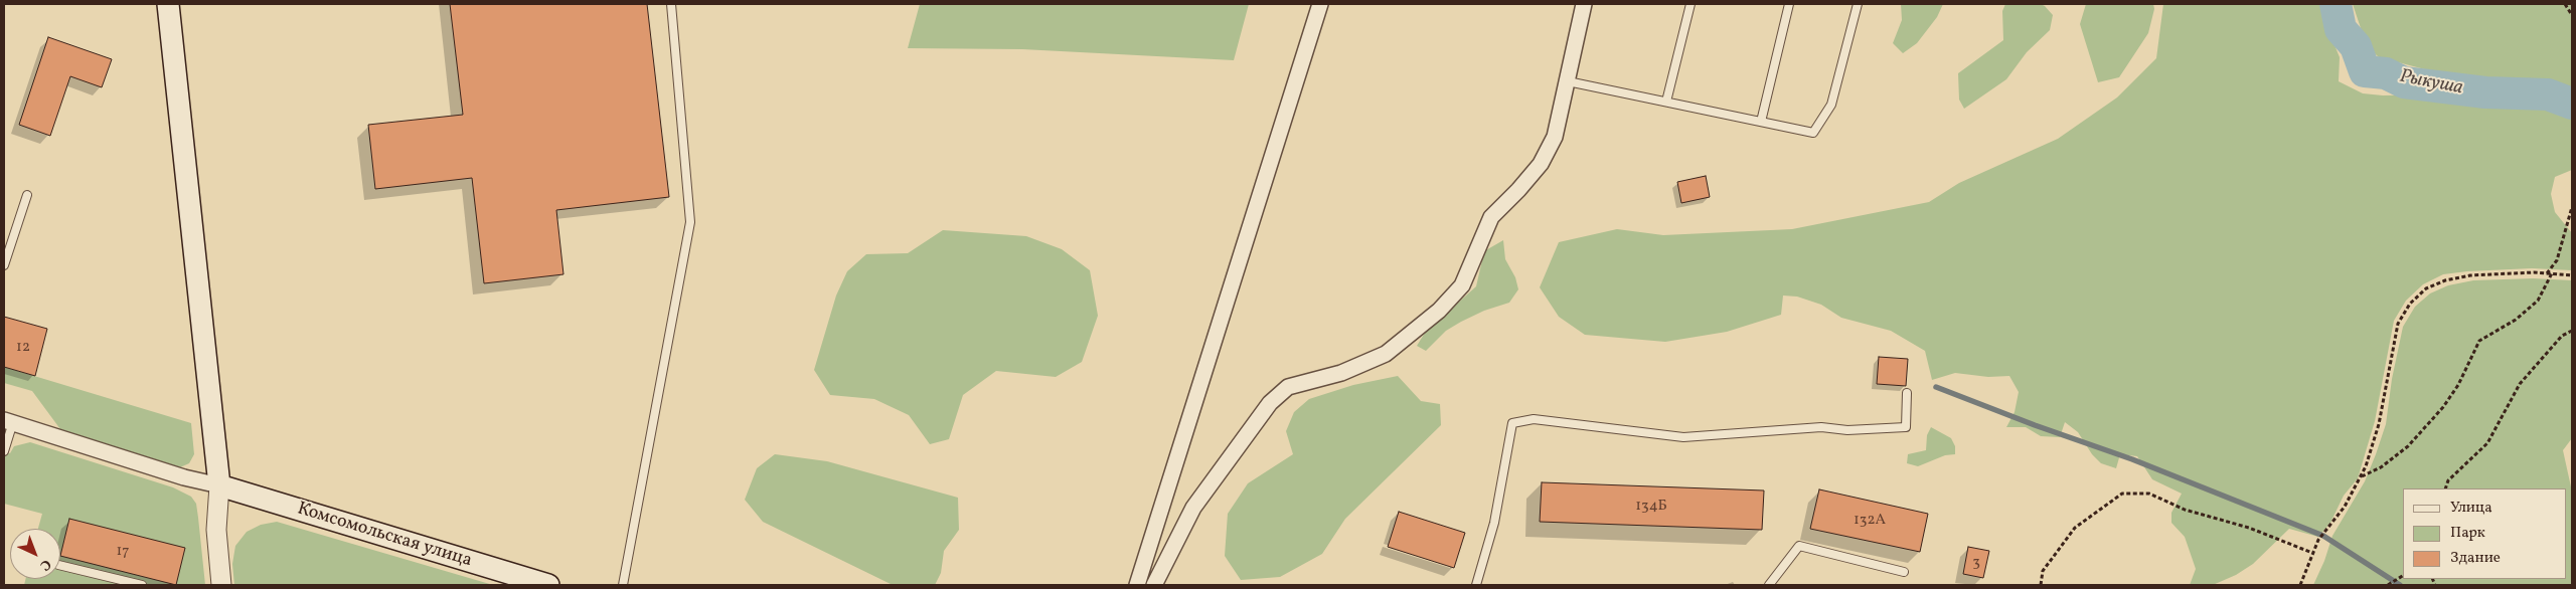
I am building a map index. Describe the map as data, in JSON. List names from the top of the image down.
{
  "streets": {
    "main road": ["Комсомольская улица"]
  },
  "water": ["Рыкуша"],
  "house_numbers": [
    "12",
    "134Б",
    "132А",
    "17",
    "3"
  ],
  "legend": ["Улица", "Парк", "Здание"],
  "north": "bottom right"
}
